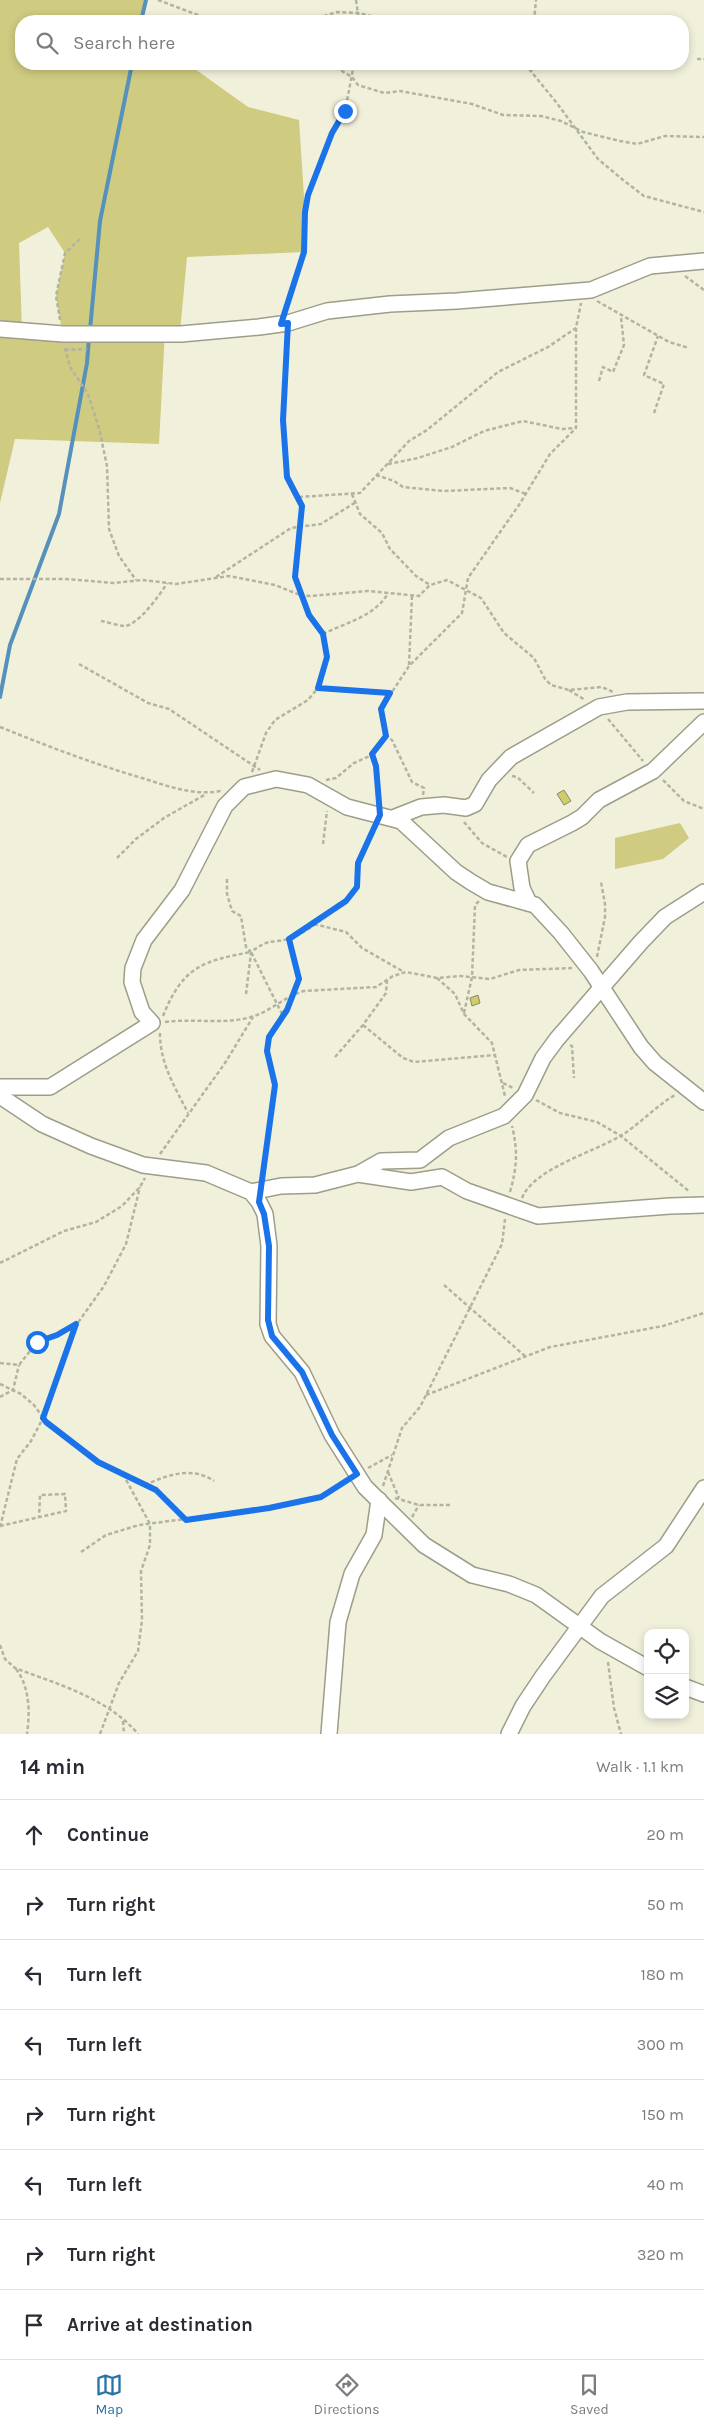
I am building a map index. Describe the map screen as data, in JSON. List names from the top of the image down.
{
  "page": {
    "search": "Search here",
    "heading": ["14 min", "Walk · 1.1 km"],
    "list": [
      ["Continue", "20 m"],
      ["Turn right", "50 m"],
      ["Turn left", "180 m"],
      ["Turn left", "300 m"],
      ["Turn right", "150 m"],
      ["Turn left", "40 m"],
      ["Turn right", "320 m"],
      "Arrive at destination"
    ],
    "nav": ["Map", "Directions", "Saved"]
  }
}
